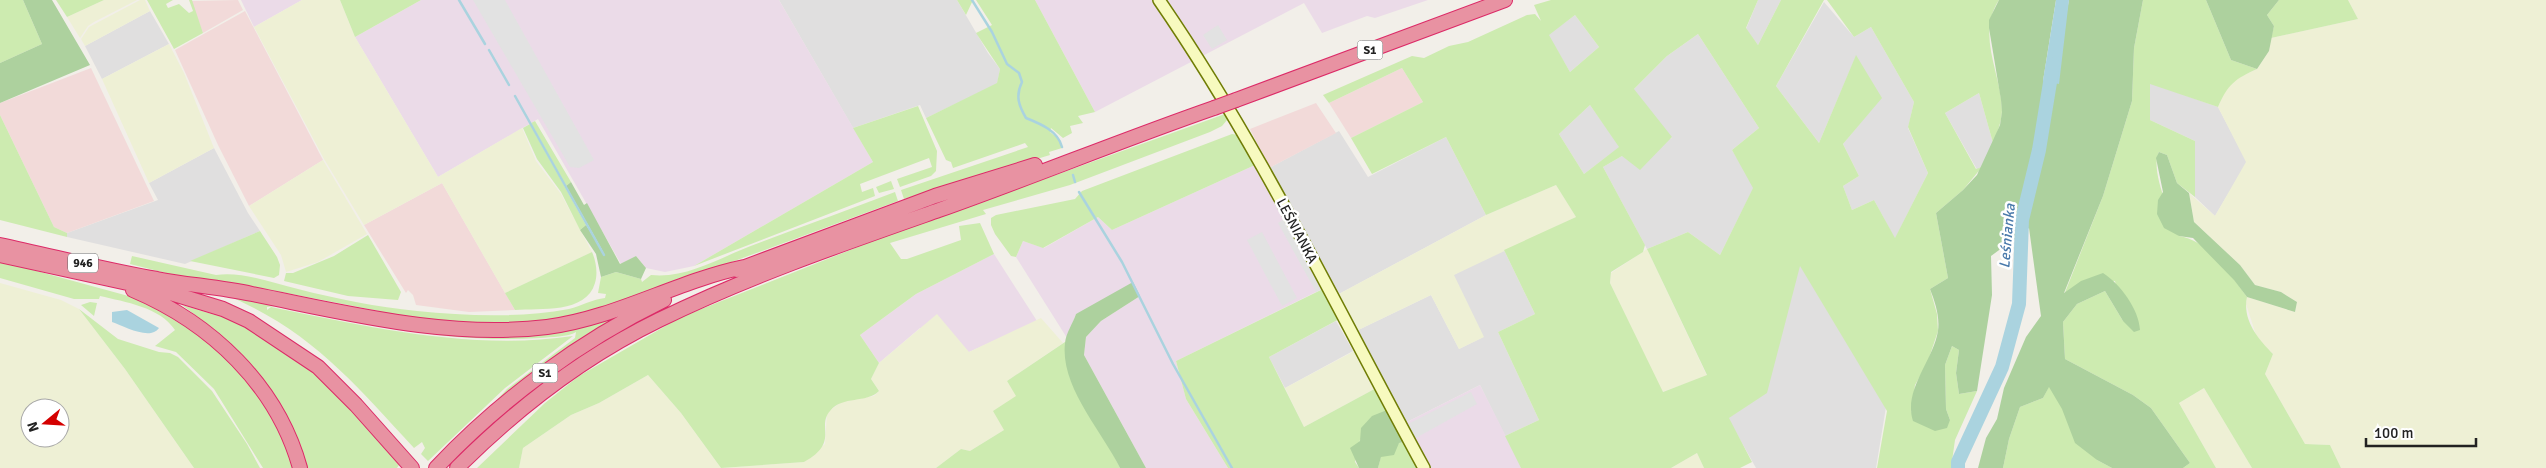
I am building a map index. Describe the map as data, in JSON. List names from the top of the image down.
{
  "streets": {
    "highway": ["S1", "946"],
    "street": ["LEŚNIANKA"]
  },
  "water": ["Leśnianka"],
  "scale_bar": "100 m",
  "north": "left"
}
